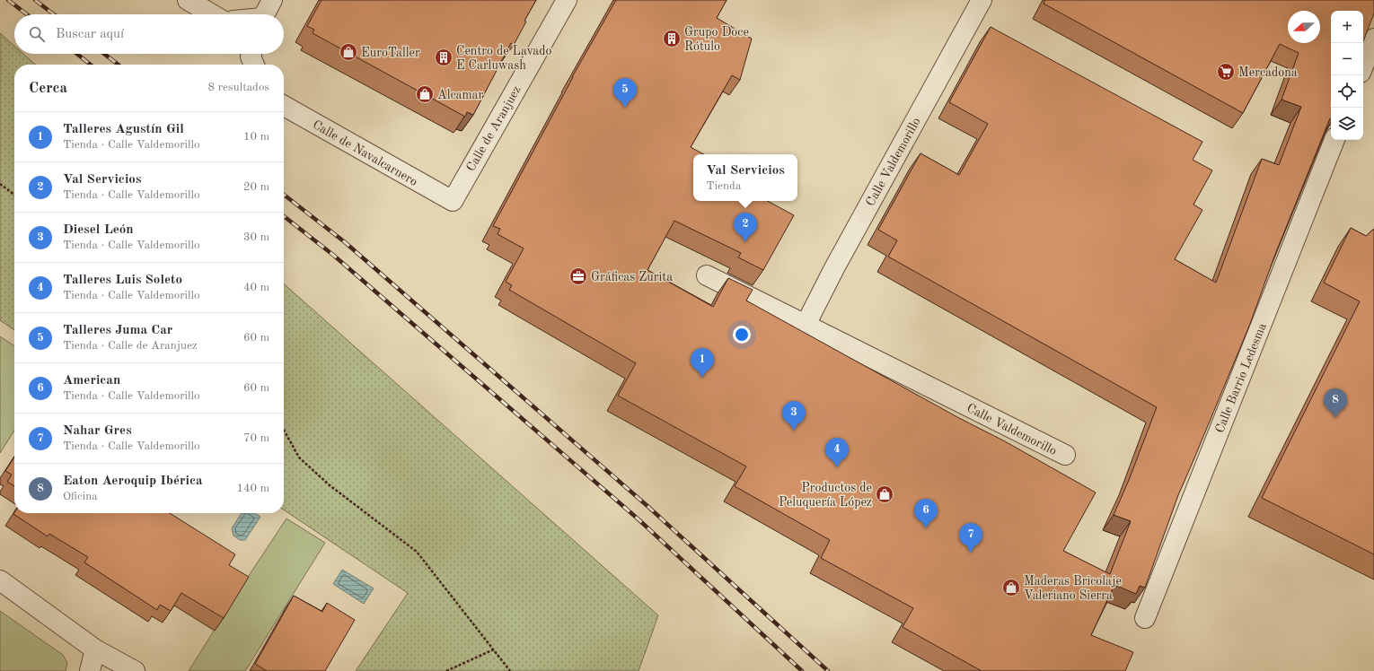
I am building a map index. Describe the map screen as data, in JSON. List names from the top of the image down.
{
  "streets": {
    "street": [
      "Calle de Aranjuez",
      "Calle de Navalcarnero",
      "Calle Valdemorillo",
      "Calle Barrio Ledesma"
    ]
  },
  "crossings": [
    ["Calle de Aranjuez", "Calle de Navalcarnero"]
  ],
  "places": {
    "building": ["Grupo Doce Rótulo", "Centro de Lavado E Carluwash"],
    "shop": [
      "EuroTaller",
      "Alcamar",
      "Productos de Peluquería López",
      "Maderas Bricolaje Valeriano Sierra"
    ],
    "supermarket": ["Mercadona"],
    "office": ["Gráficas Zurita"]
  },
  "north": "left",
  "page": {
    "map_buttons": ["+", "−"],
    "search": "Buscar aquí",
    "heading": ["Cerca", "8 resultados"],
    "pins": [
      "5",
      "2",
      "1",
      "8",
      "3",
      "4",
      "6",
      "7"
    ],
    "list": [
      {
        "mark": "1",
        "name": "Talleres Agustín Gil",
        "note": "Tienda · Calle Valdemorillo",
        "value": "10 m"
      },
      {
        "mark": "2",
        "name": "Val Servicios",
        "note": "Tienda · Calle Valdemorillo",
        "value": "20 m"
      },
      {
        "mark": "3",
        "name": "Diesel León",
        "note": "Tienda · Calle Valdemorillo",
        "value": "30 m"
      },
      {
        "mark": "4",
        "name": "Talleres Luis Soleto",
        "note": "Tienda · Calle Valdemorillo",
        "value": "40 m"
      },
      {
        "mark": "5",
        "name": "Talleres Juma Car",
        "note": "Tienda · Calle de Aranjuez",
        "value": "60 m"
      },
      {
        "mark": "6",
        "name": "American",
        "note": "Tienda · Calle Valdemorillo",
        "value": "60 m"
      },
      {
        "mark": "7",
        "name": "Nahar Gres",
        "note": "Tienda · Calle Valdemorillo",
        "value": "70 m"
      },
      {
        "mark": "8",
        "name": "Eaton Aeroquip Ibérica",
        "note": "Oficina",
        "value": "140 m"
      }
    ],
    "popup": ["Val Servicios", "Tienda"]
  }
}
